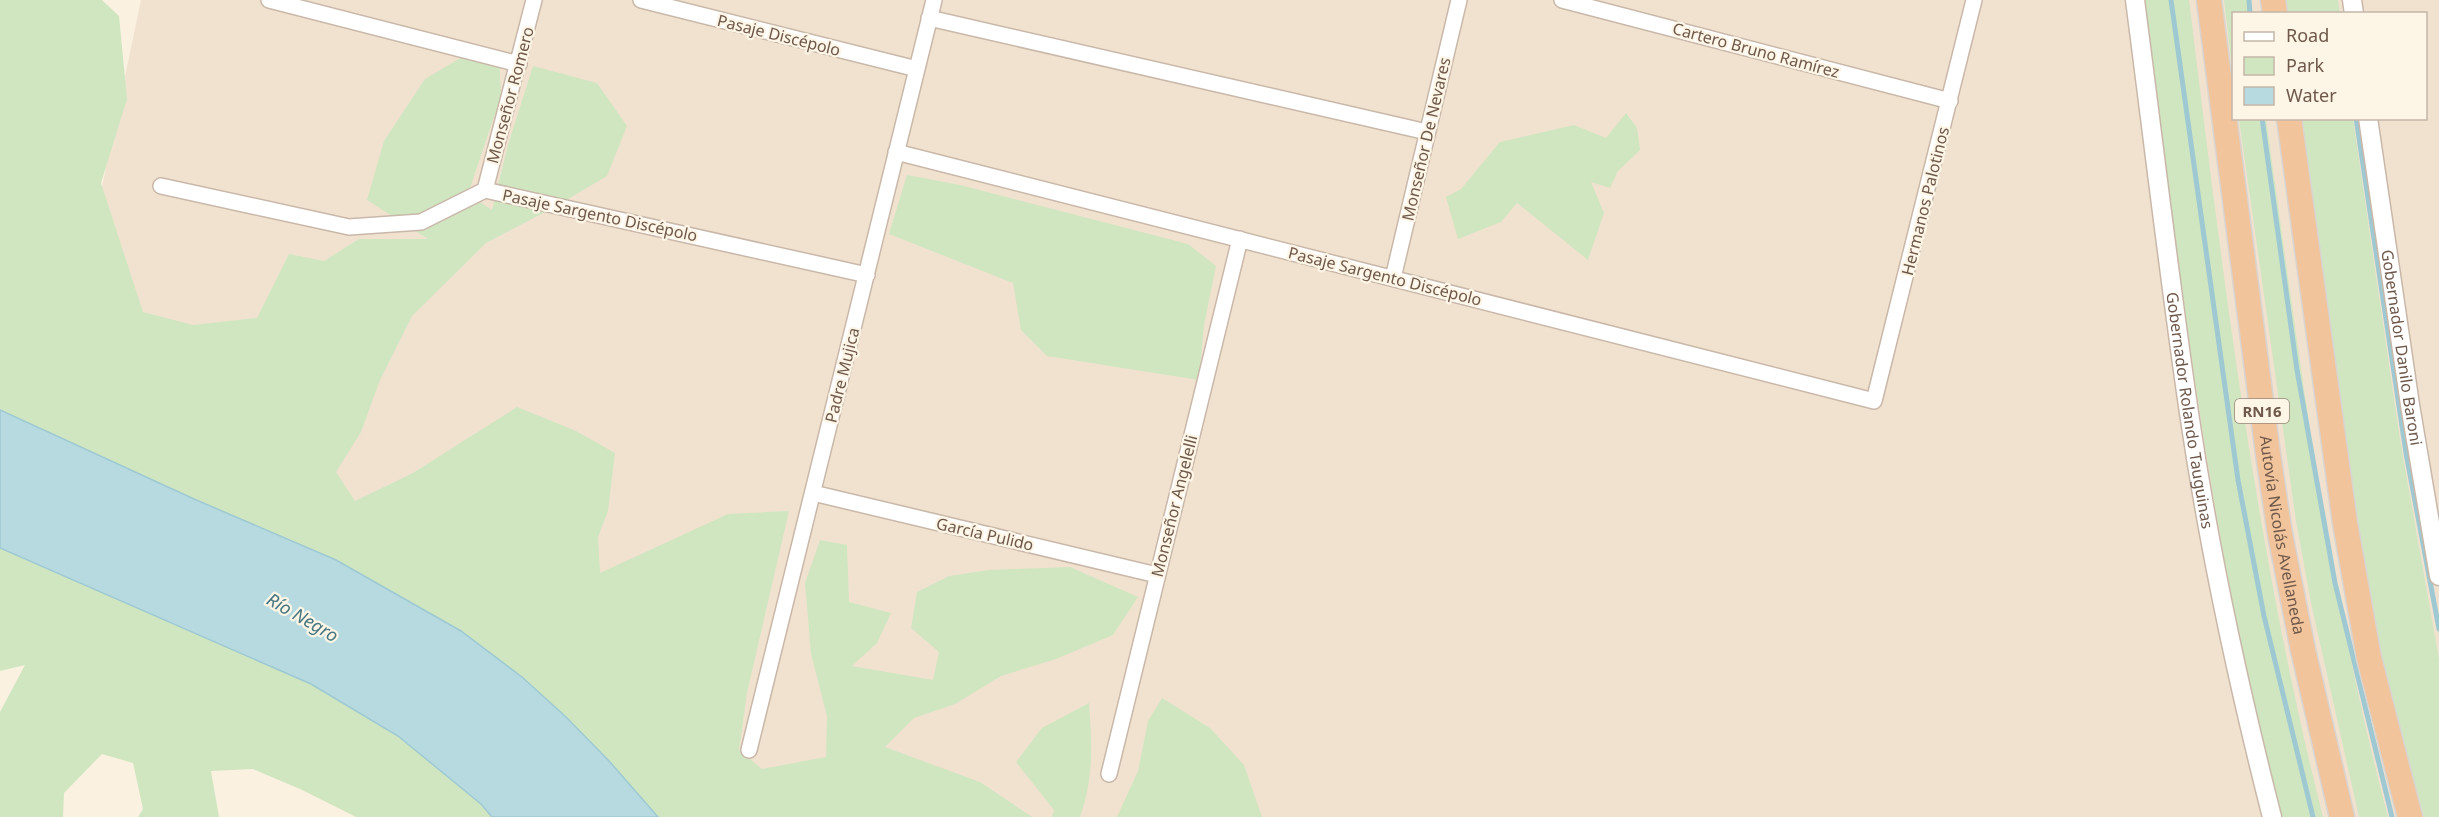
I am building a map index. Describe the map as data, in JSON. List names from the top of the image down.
{
  "streets": {
    "highway": ["RN16", "Autovía Nicolás Avellaneda"],
    "street": [
      "Pasaje Discépolo",
      "Cartero Bruno Ramírez",
      "Monseñor Romero",
      "Monseñor De Nevares",
      "Hermanos Palotinos",
      "Pasaje Sargento Discépolo",
      "Gobernador Danilo Baroni",
      "Padre Mujica",
      "Gobernador Rolando Tauguinas",
      "Monseñor Angelelli",
      "García Pulido"
    ]
  },
  "crossings": [
    ["Pasaje Discépolo", "Padre Mujica"],
    ["Cartero Bruno Ramírez", "Hermanos Palotinos"],
    ["Monseñor Romero", "Pasaje Sargento Discépolo"],
    ["Monseñor De Nevares", "Pasaje Sargento Discépolo"],
    ["Hermanos Palotinos", "Pasaje Sargento Discépolo"],
    ["Pasaje Sargento Discépolo", "Padre Mujica"],
    ["Pasaje Sargento Discépolo", "Monseñor Angelelli"],
    ["Padre Mujica", "García Pulido"],
    ["Monseñor Angelelli", "García Pulido"]
  ],
  "water": ["Río Negro"],
  "legend": ["Road", "Park", "Water"]
}
